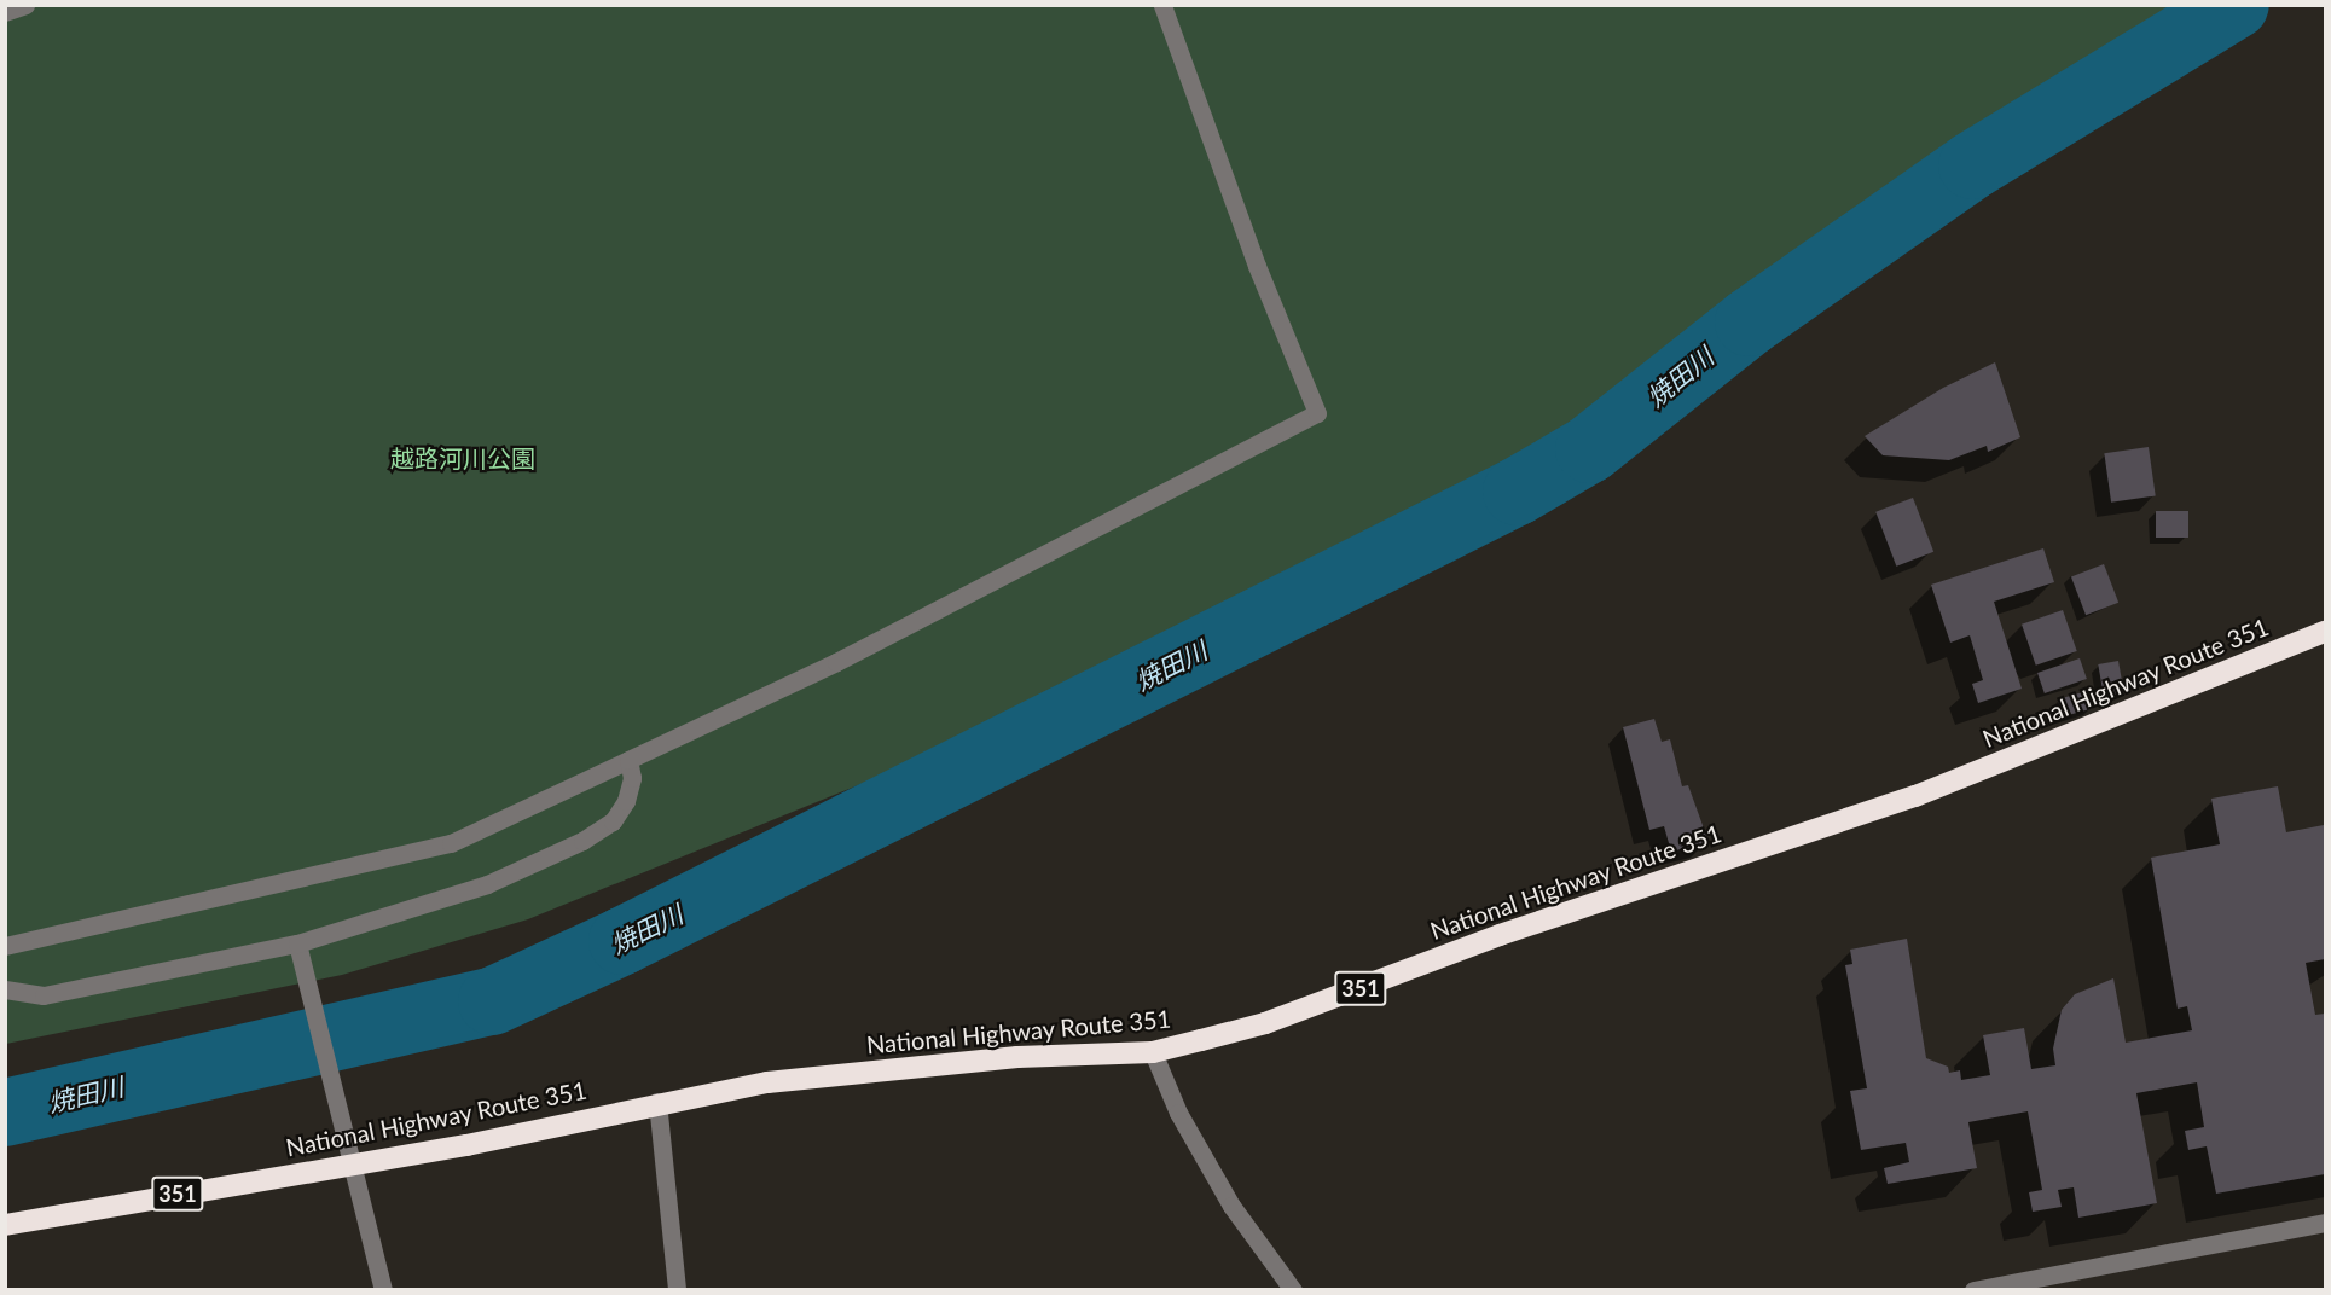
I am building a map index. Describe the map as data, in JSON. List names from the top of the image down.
{
  "streets": {
    "highway": ["National Highway Route 351", "351"]
  },
  "water": ["焼田川"],
  "parks": ["越路河川公園"]
}
